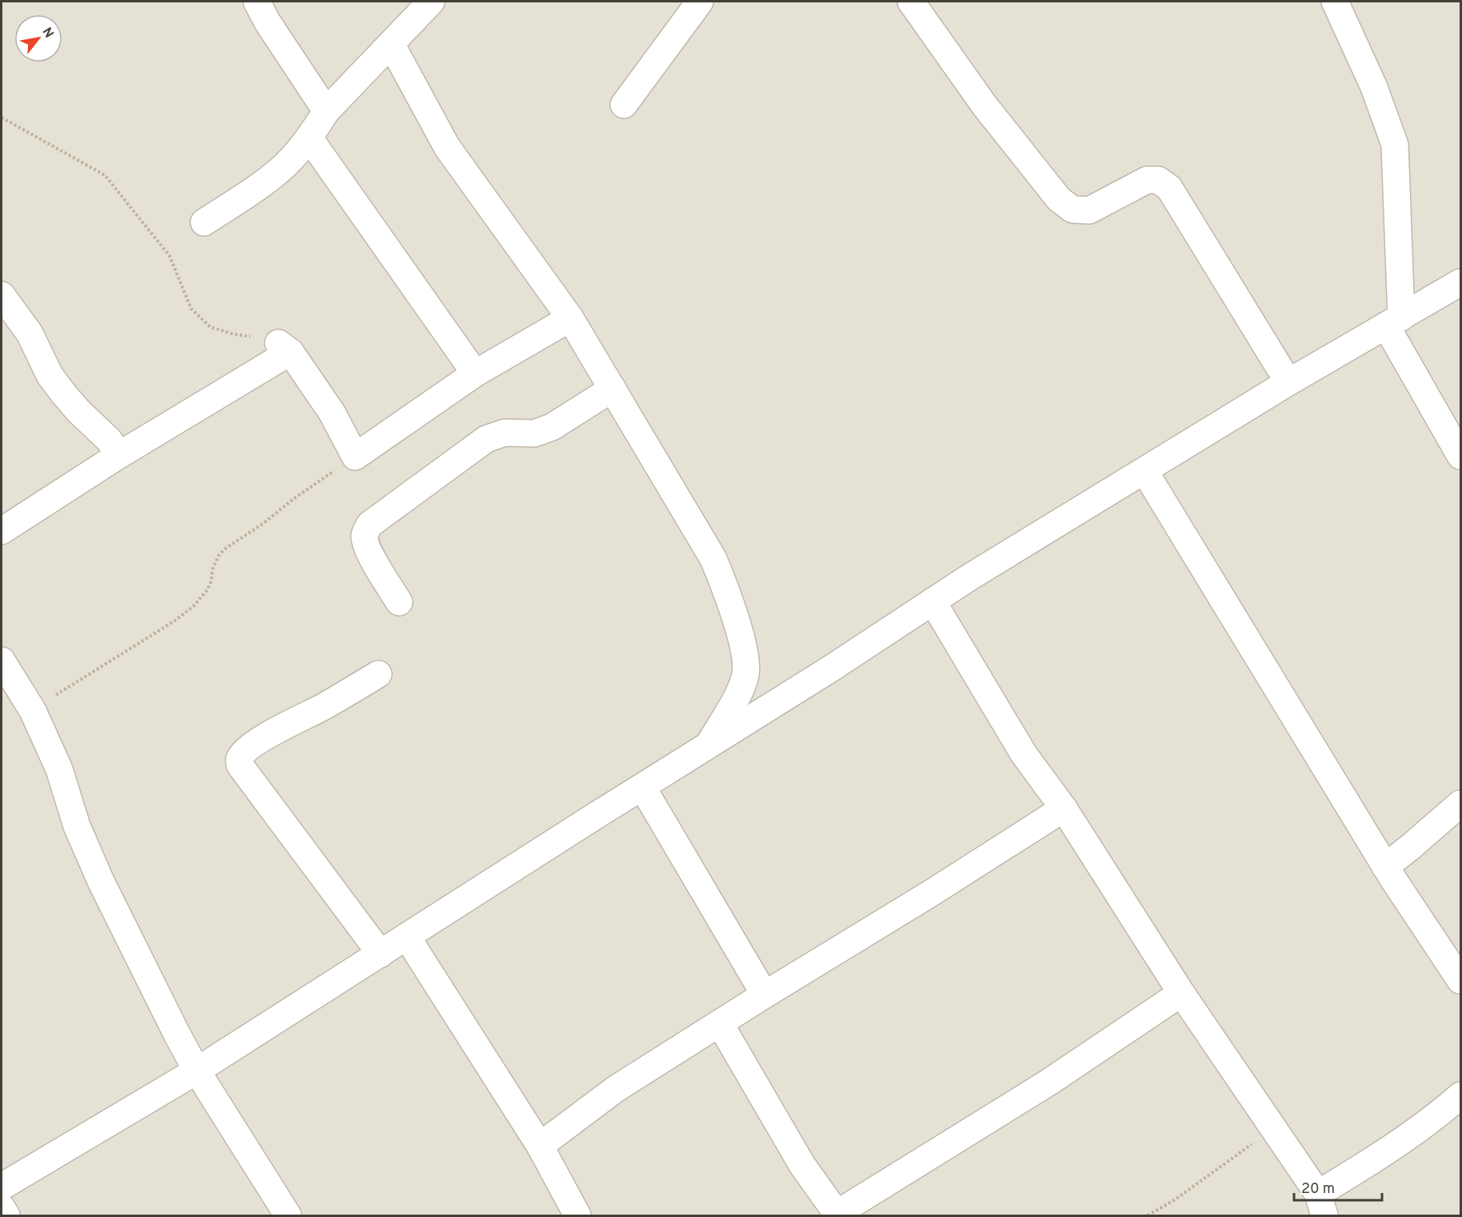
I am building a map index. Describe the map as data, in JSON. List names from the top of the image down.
{
  "scale_bar": "20 m",
  "north": "top right"
}
